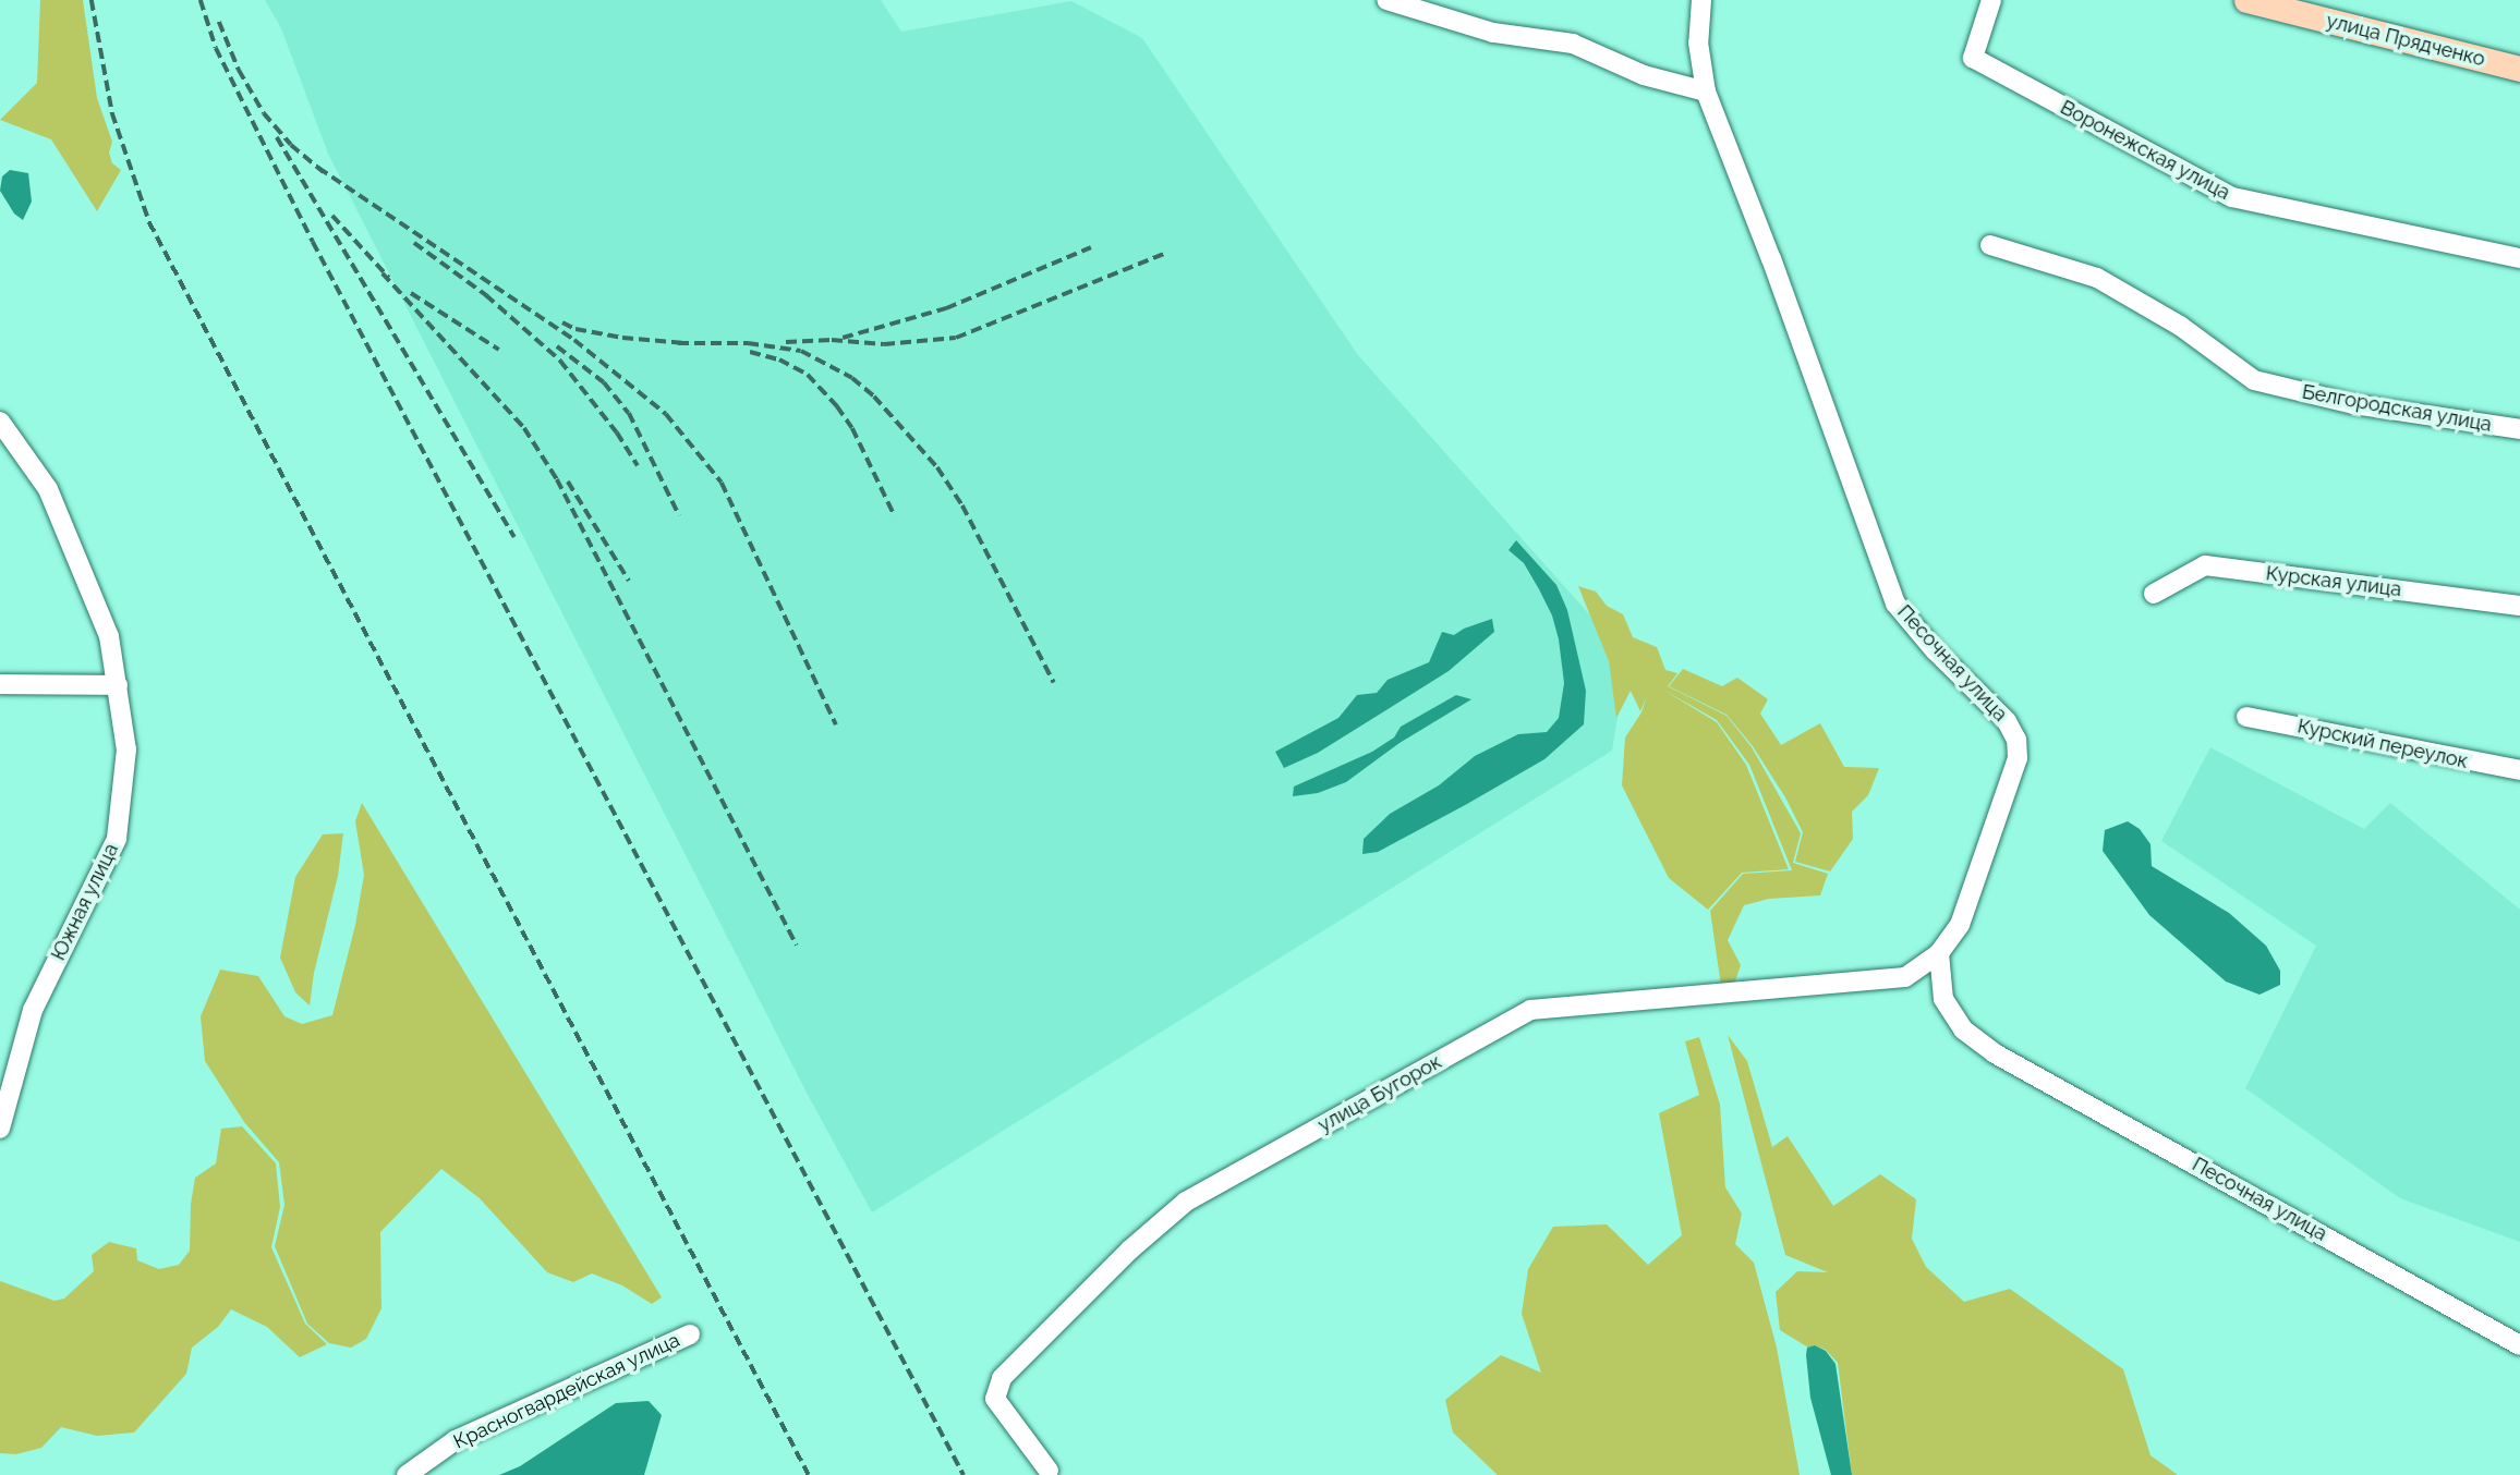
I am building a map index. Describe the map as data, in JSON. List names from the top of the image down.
{
  "streets": {
    "main road": ["улица Прядченко"],
    "street": [
      "Воронежская улица",
      "Белгородская улица",
      "Курская улица",
      "Песочная улица",
      "Курский переулок",
      "Южная улица",
      "улица Бугорок",
      "Красногвардейская улица"
    ]
  },
  "crossings": [
    ["Песочная улица", "улица Бугорок"]
  ]
}
